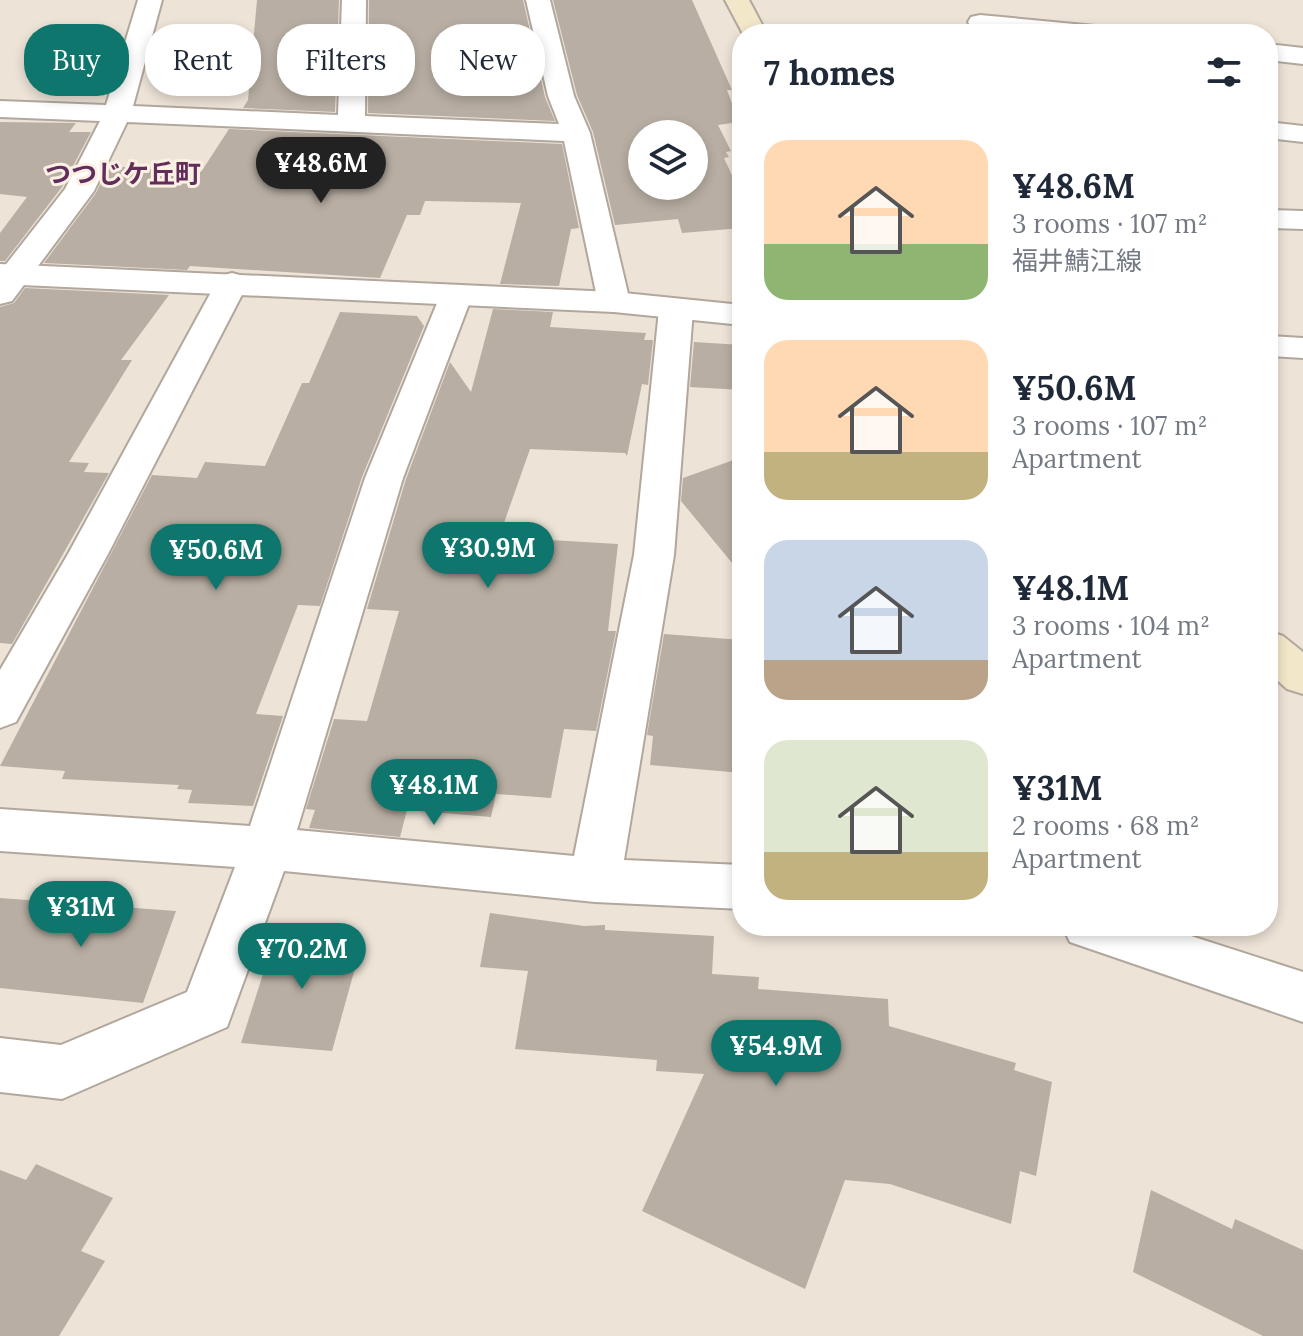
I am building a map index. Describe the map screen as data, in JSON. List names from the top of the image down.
{
  "districts": ["つつじケ丘町"],
  "page": {
    "chip": [
      "Buy",
      "Rent",
      "Filters",
      "New"
    ],
    "heading": "7 homes",
    "list": [
      {
        "name": "¥48.6M",
        "note": "3 rooms · 107 m² · 福井鯖江線"
      },
      {
        "name": "¥50.6M",
        "note": "3 rooms · 107 m² · Apartment"
      },
      {
        "name": "¥48.1M",
        "note": "3 rooms · 104 m² · Apartment"
      },
      {
        "name": "¥31M",
        "note": "2 rooms · 68 m² · Apartment"
      }
    ],
    "price": [
      "¥48.6M",
      "¥30.9M",
      "¥50.6M",
      "¥48.1M",
      "¥31M",
      "¥70.2M",
      "¥54.9M"
    ]
  }
}
